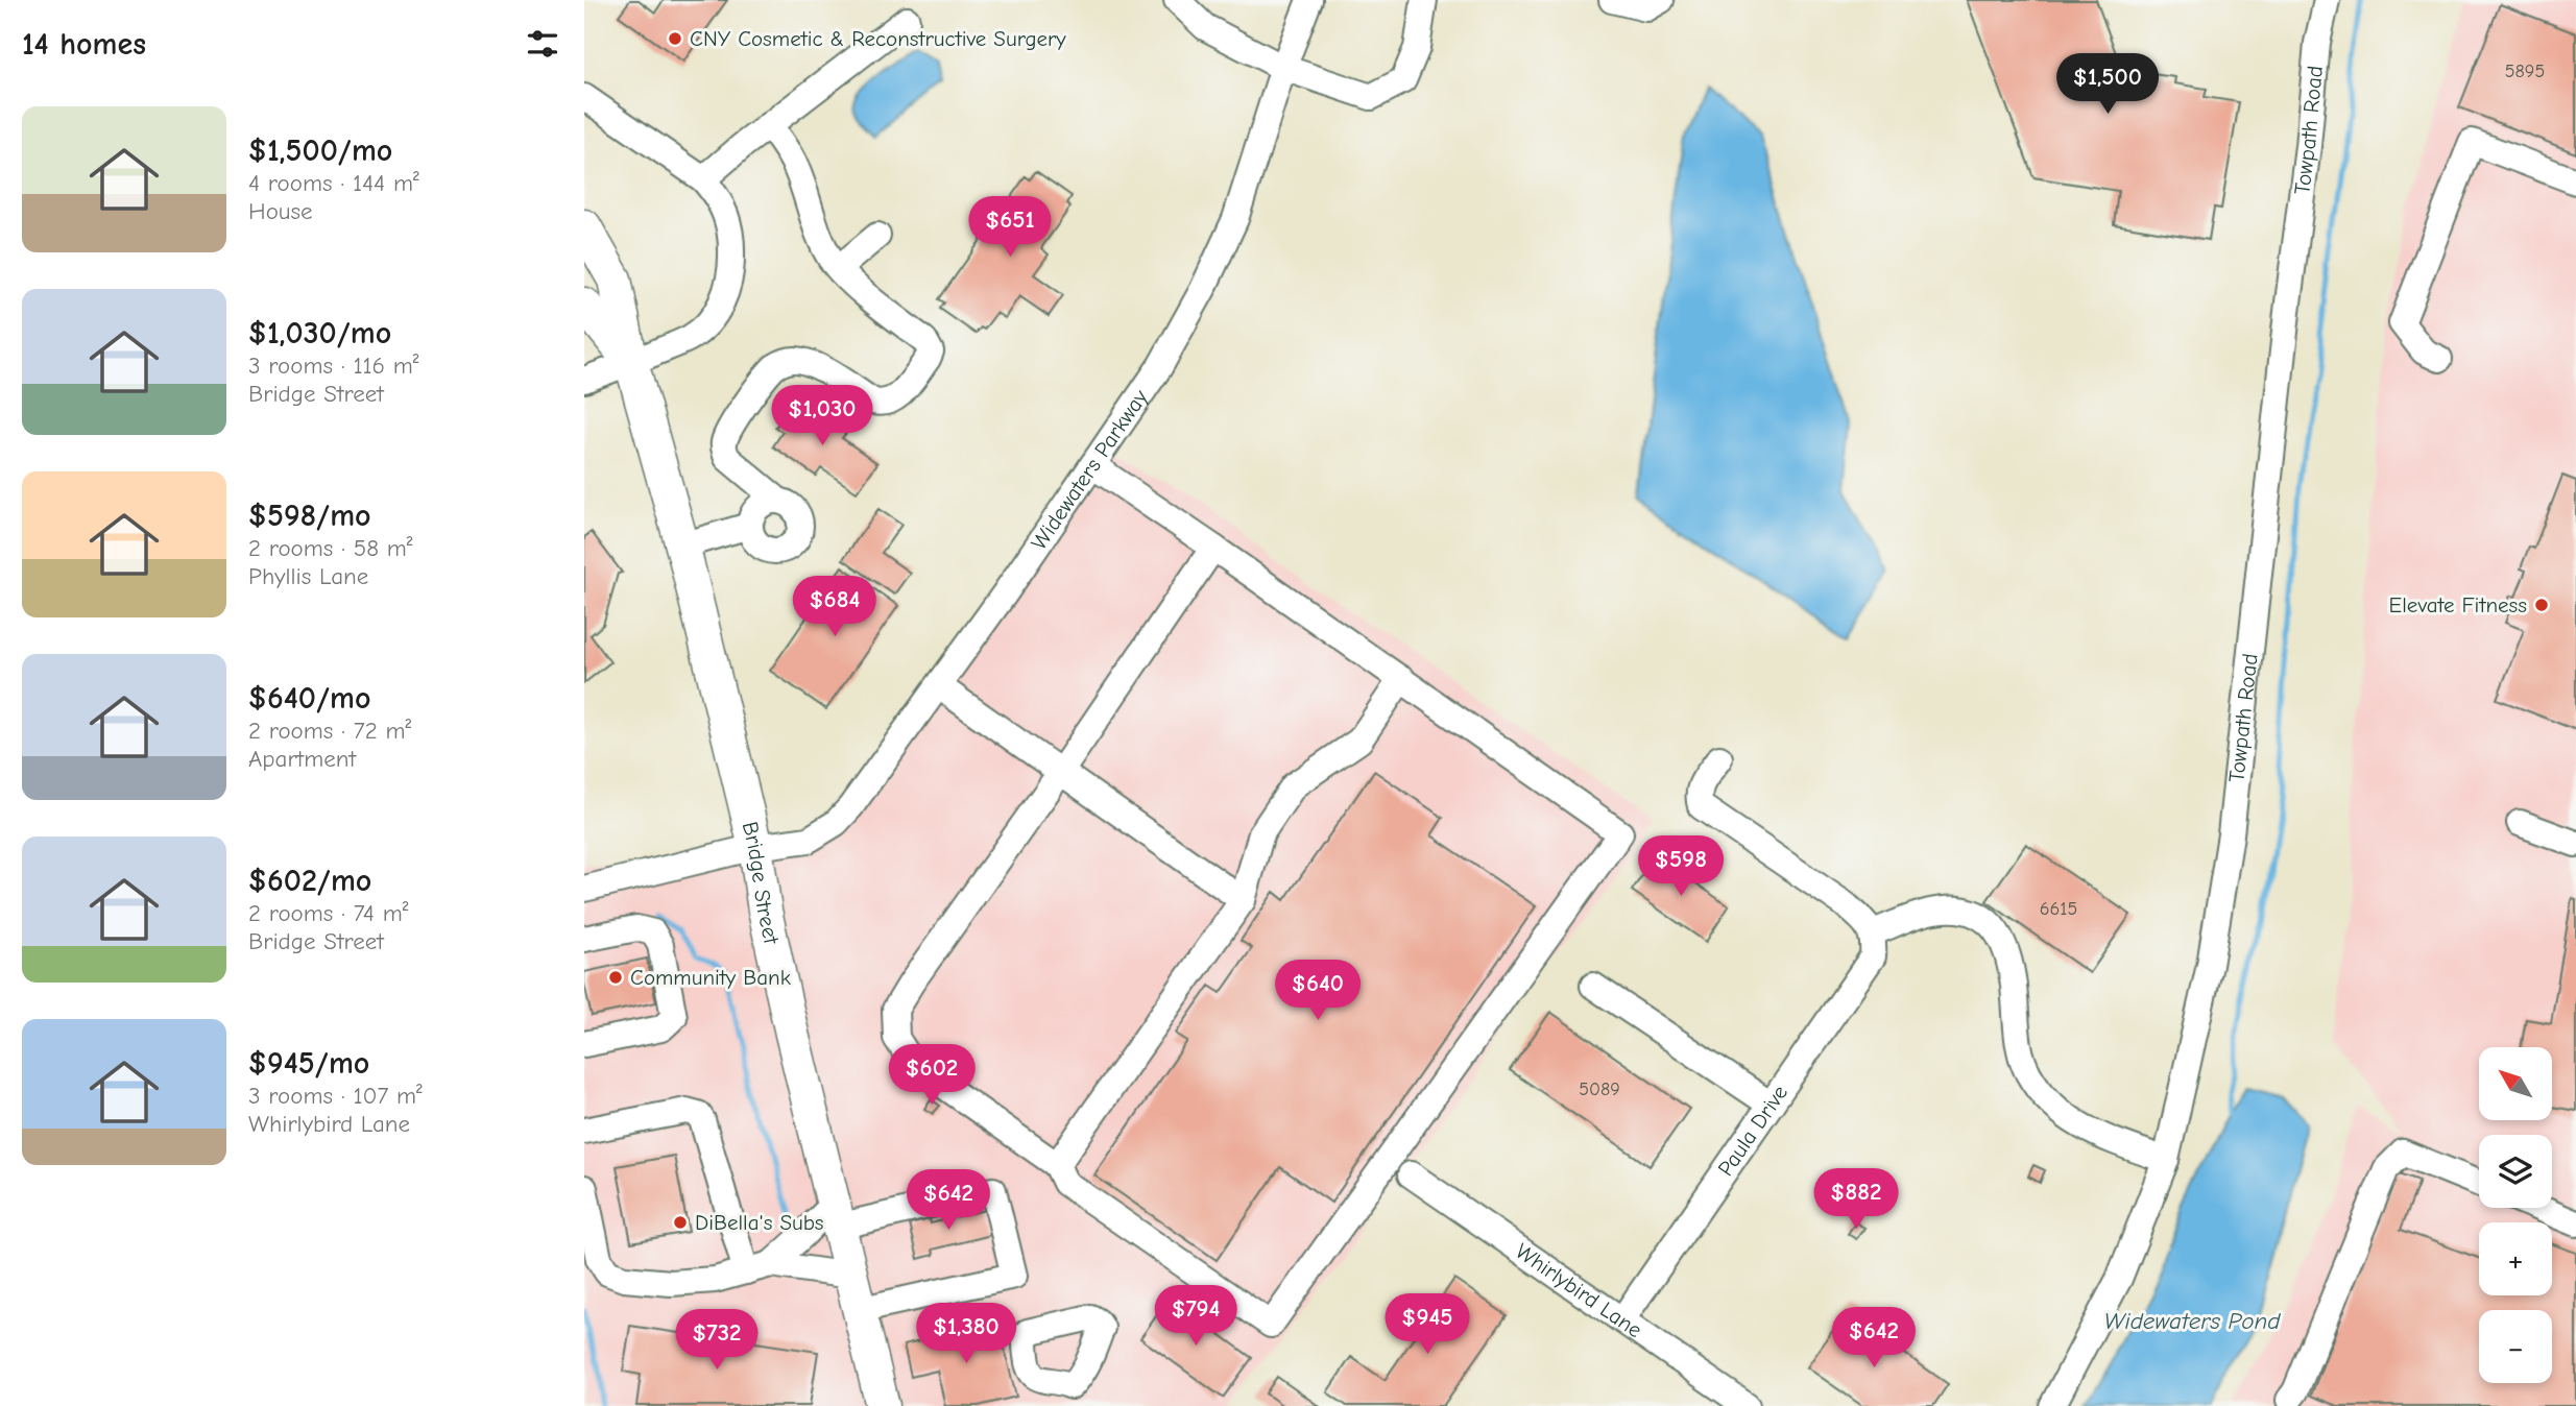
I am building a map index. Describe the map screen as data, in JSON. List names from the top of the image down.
{
  "streets": {
    "main road": ["Bridge Street"],
    "street": [
      "Towpath Road",
      "Widewaters Parkway",
      "Paula Drive",
      "Whirlybird Lane"
    ]
  },
  "crossings": [
    ["Widewaters Parkway", "Bridge Street"],
    ["Paula Drive", "Whirlybird Lane"]
  ],
  "water": ["Widewaters Pond"],
  "places": [
    "CNY Cosmetic & Reconstructive Surgery",
    "Elevate Fitness",
    "Community Bank",
    "DiBella's Subs"
  ],
  "house_numbers": ["5895", "6615", "5089"],
  "north": "top left",
  "page": {
    "heading": "14 homes",
    "price": [
      "$1,500",
      "$651",
      "$1,030",
      "$684",
      "$598",
      "$640",
      "$602",
      "$882",
      "$642",
      "$794",
      "$945",
      "$1,380",
      "$642",
      "$732"
    ],
    "list": [
      {
        "name": "$1,500/mo",
        "note": "4 rooms · 144 m² · House"
      },
      {
        "name": "$1,030/mo",
        "note": "3 rooms · 116 m² · Bridge Street"
      },
      {
        "name": "$598/mo",
        "note": "2 rooms · 58 m² · Phyllis Lane"
      },
      {
        "name": "$640/mo",
        "note": "2 rooms · 72 m² · Apartment"
      },
      {
        "name": "$602/mo",
        "note": "2 rooms · 74 m² · Bridge Street"
      },
      {
        "name": "$945/mo",
        "note": "3 rooms · 107 m² · Whirlybird Lane"
      }
    ],
    "map_buttons": ["+", "−"]
  }
}
